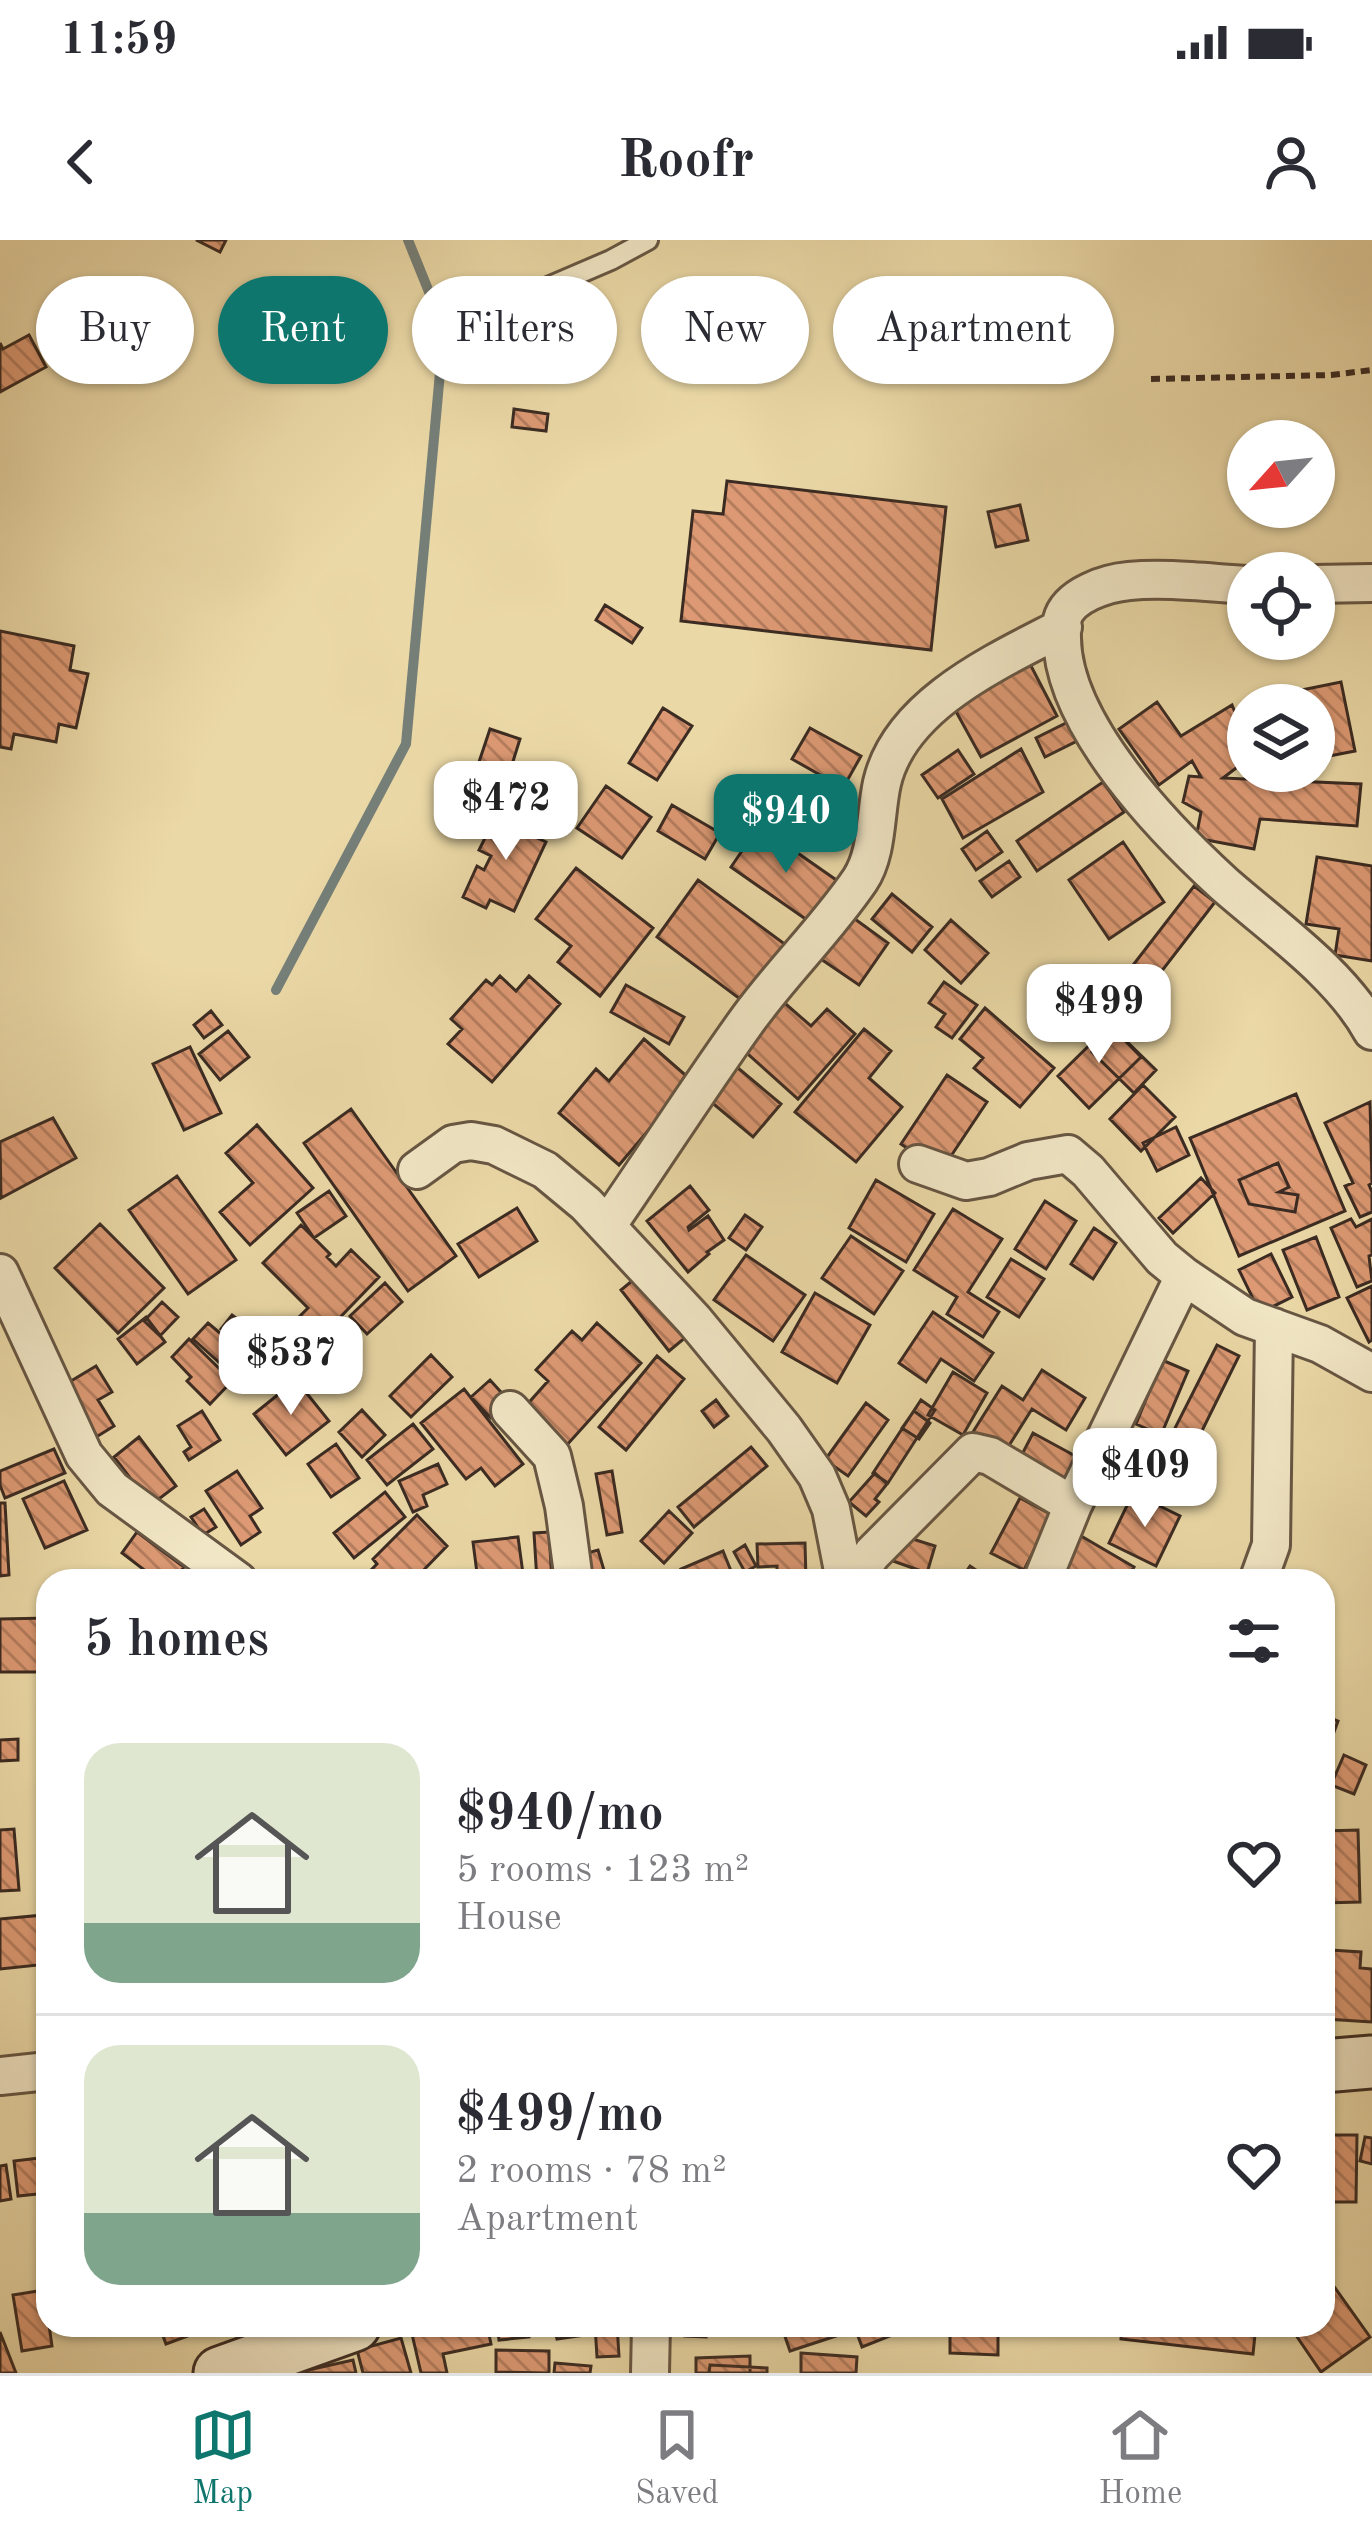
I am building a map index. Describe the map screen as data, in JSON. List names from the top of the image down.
{
  "north": "bottom left",
  "page": {
    "status": "11:59",
    "header": "Roofr",
    "chip": [
      "Buy",
      "Rent",
      "Filters",
      "New",
      "Apartment"
    ],
    "price": [
      "$472",
      "$940",
      "$499",
      "$537",
      "$409"
    ],
    "heading": "5 homes",
    "list": [
      {
        "name": "$940/mo",
        "note": "5 rooms · 123 m² · House"
      },
      {
        "name": "$499/mo",
        "note": "2 rooms · 78 m² · Apartment"
      }
    ],
    "tabs": ["Map", "Saved", "Home"]
  }
}
